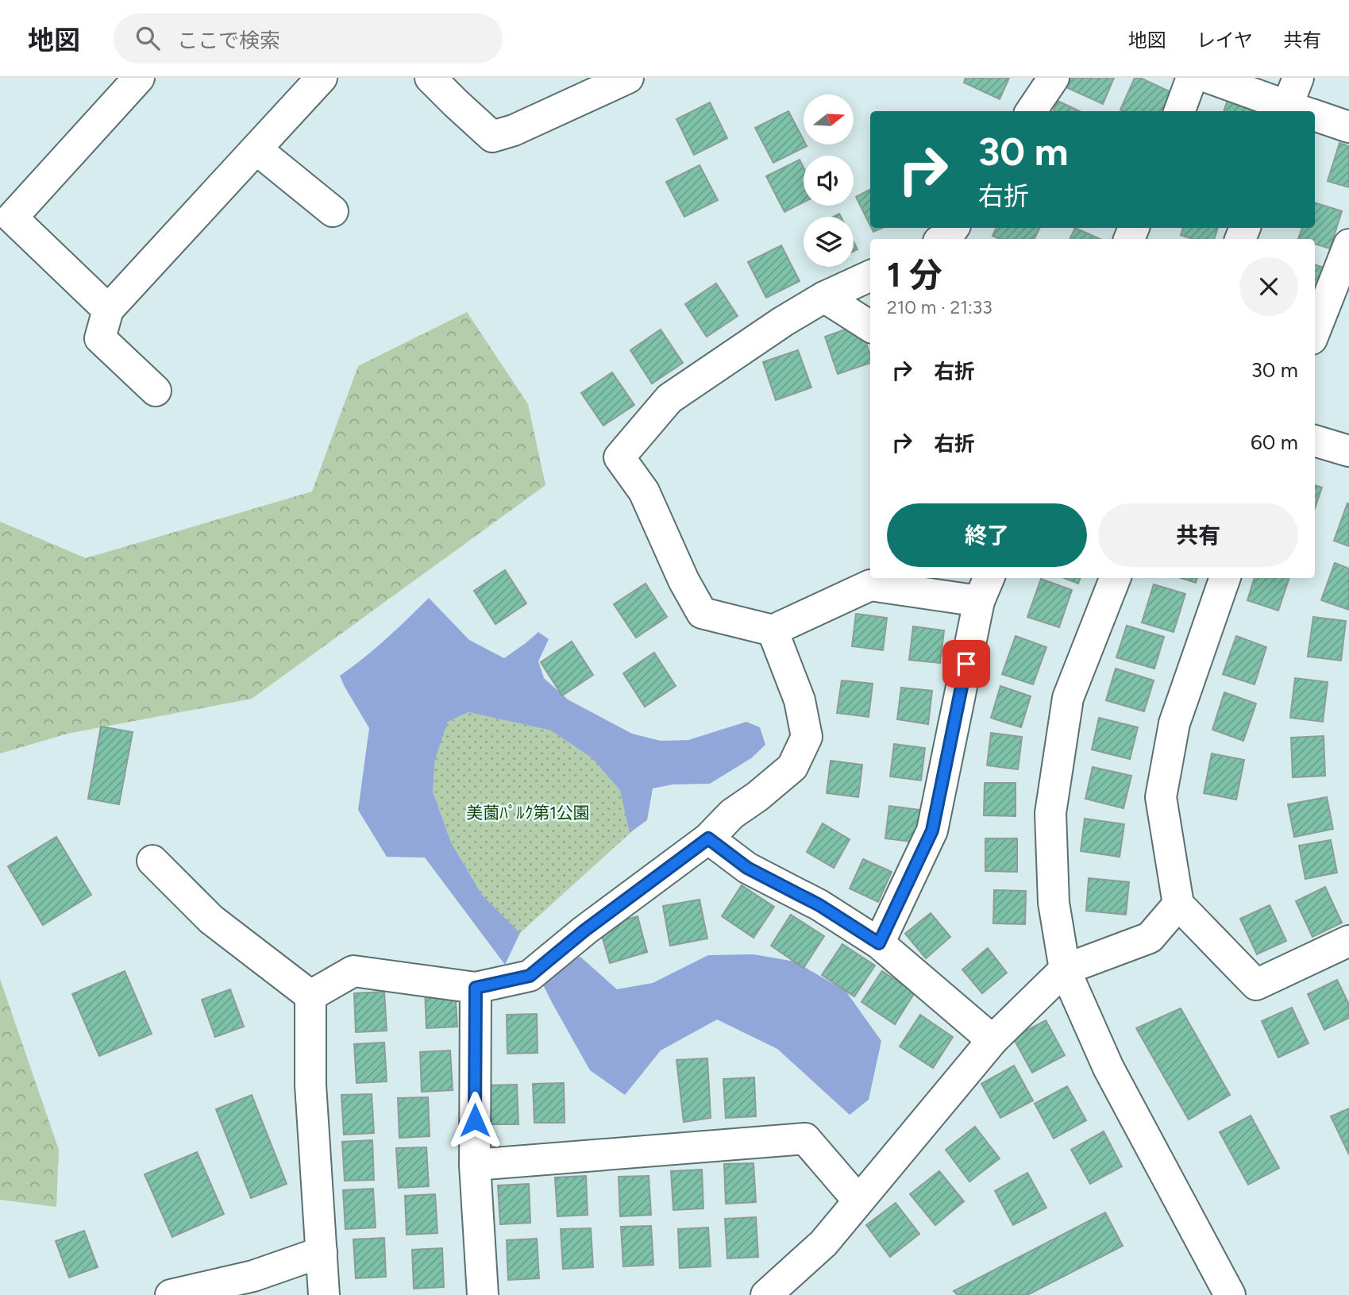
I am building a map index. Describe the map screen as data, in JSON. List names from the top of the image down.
{
  "parks": ["美薗ﾊﾟﾙｸ第1公園"],
  "north": "right",
  "page": {
    "header": "地図",
    "search": "ここで検索",
    "nav": ["地図", "レイヤ", "共有"],
    "turn": ["30 m", "右折"],
    "heading": ["1 分", "210 m · 21:33"],
    "list": [
      {
        "name": "右折",
        "value": "30 m"
      },
      {
        "name": "右折",
        "value": "60 m"
      }
    ],
    "buttons": ["終了", "共有"]
  }
}
